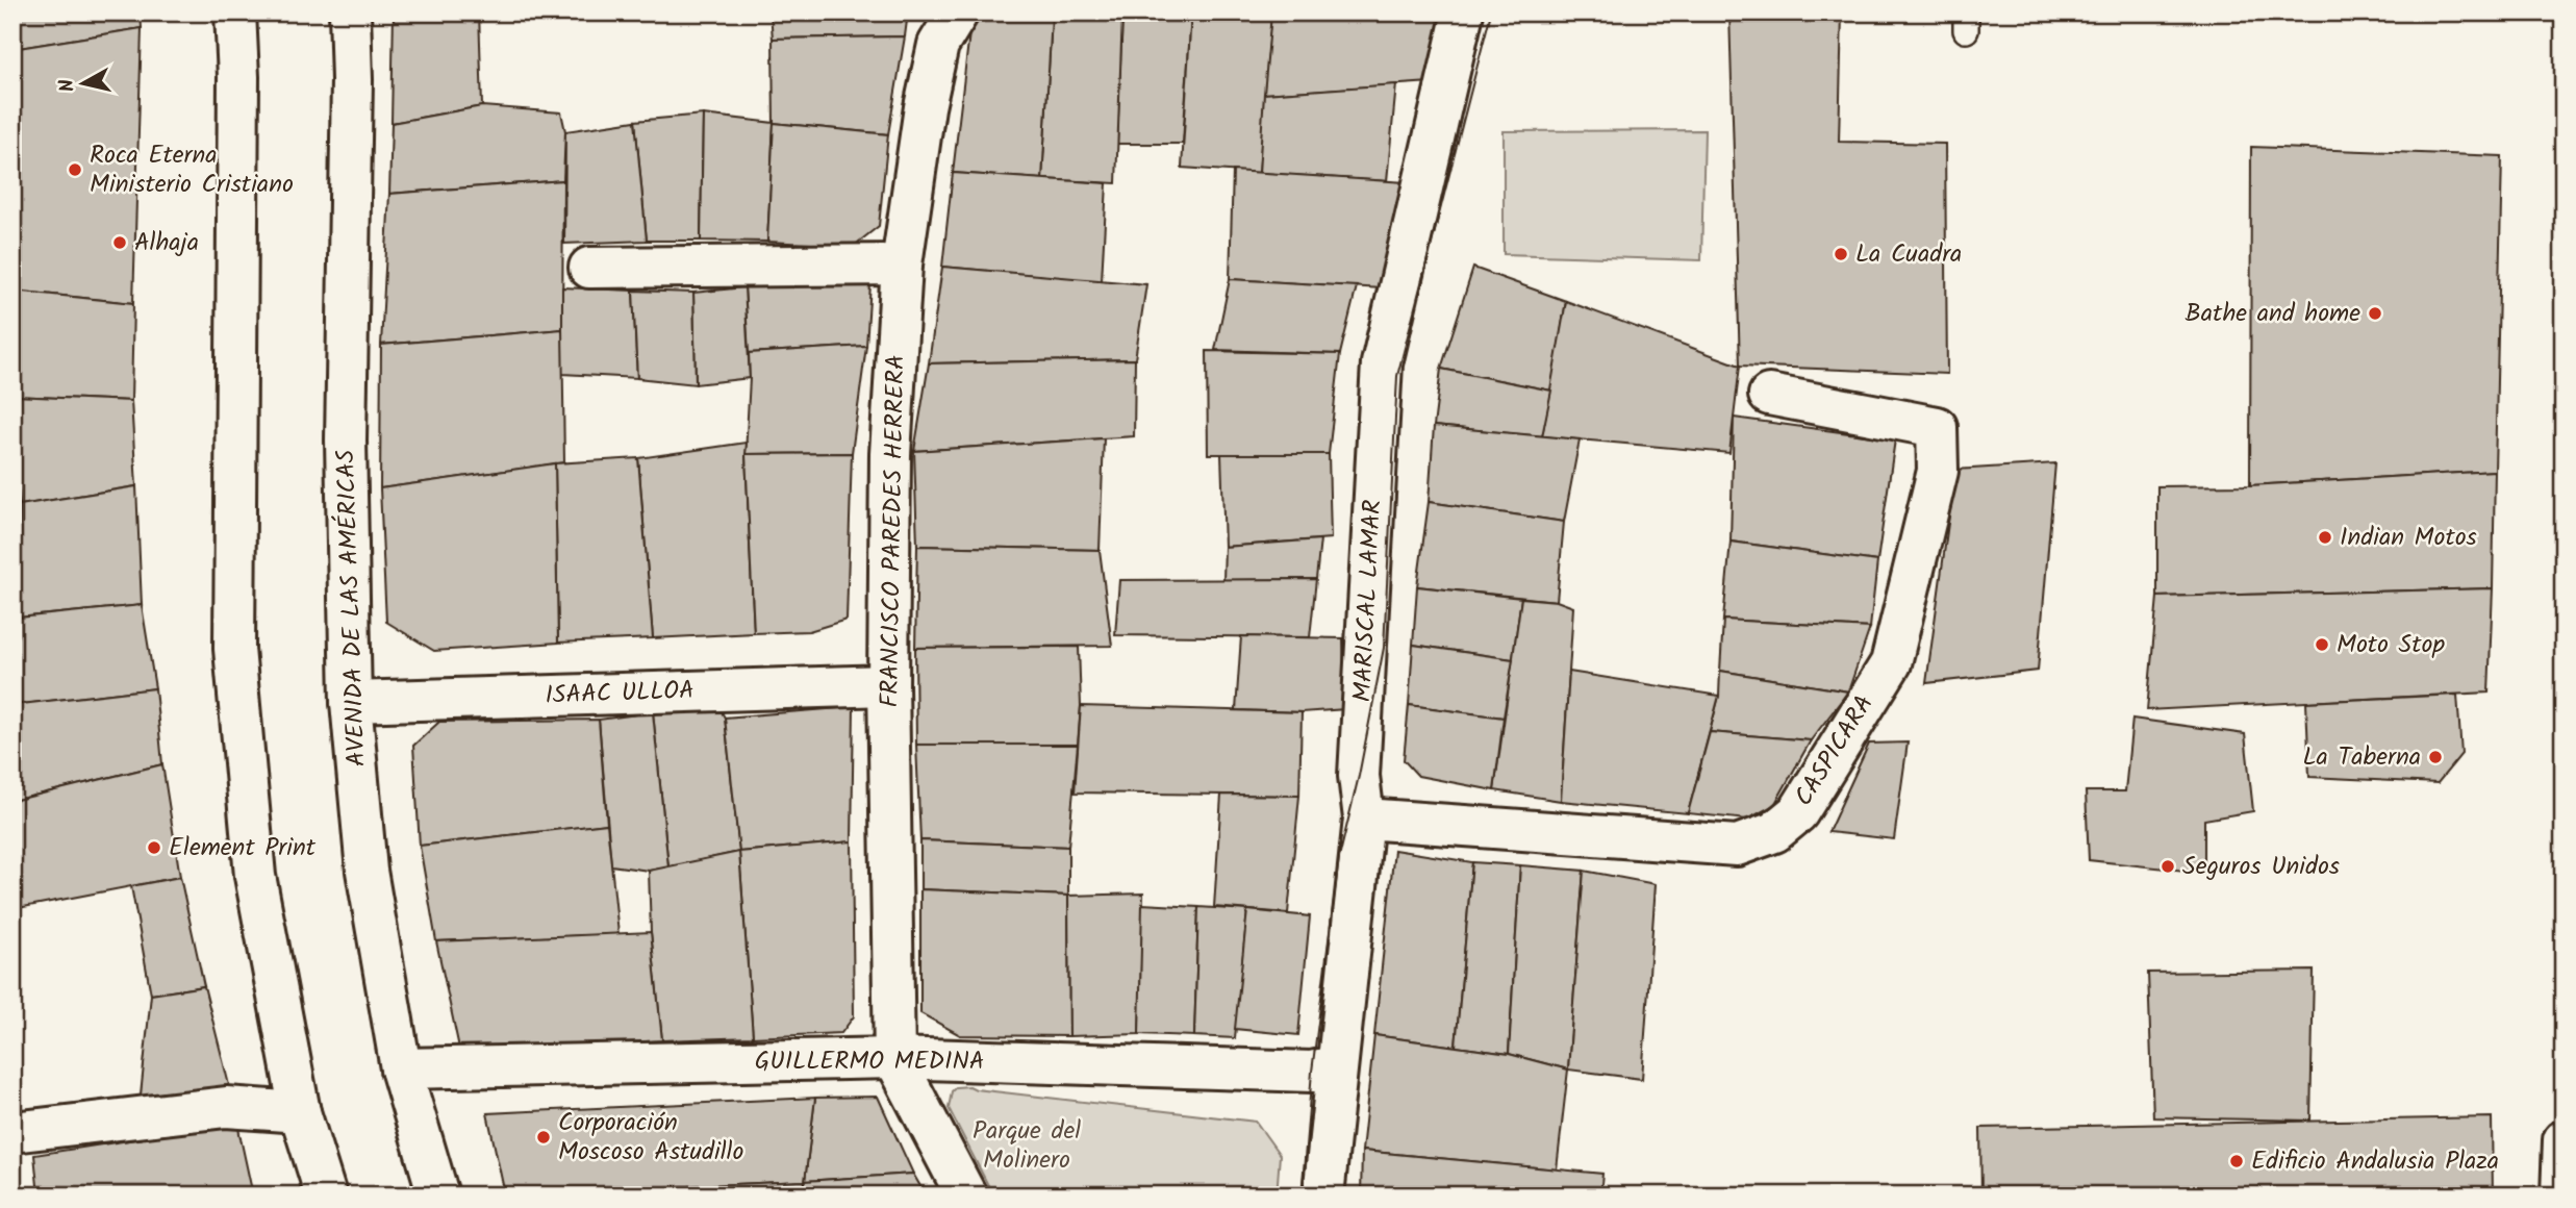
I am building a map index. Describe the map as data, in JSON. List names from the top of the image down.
{
  "streets": {
    "street": [
      "FRANCISCO PAREDES HERRERA",
      "MARISCAL LAMAR",
      "AVENIDA DE LAS AMÉRICAS",
      "ISAAC ULLOA",
      "CASPICARA",
      "GUILLERMO MEDINA"
    ]
  },
  "crossings": [
    ["FRANCISCO PAREDES HERRERA", "ISAAC ULLOA"],
    ["FRANCISCO PAREDES HERRERA", "GUILLERMO MEDINA"],
    ["MARISCAL LAMAR", "CASPICARA"],
    ["MARISCAL LAMAR", "GUILLERMO MEDINA"],
    ["AVENIDA DE LAS AMÉRICAS", "ISAAC ULLOA"],
    ["AVENIDA DE LAS AMÉRICAS", "GUILLERMO MEDINA"]
  ],
  "parks": ["Parque del Molinero"],
  "places": [
    "Roca Eterna Ministerio Cristiano",
    "Alhaja",
    "La Cuadra",
    "Bathe and home",
    "Indian Motos",
    "Moto Stop",
    "La Taberna",
    "Element Print",
    "Seguros Unidos",
    "Corporación Moscoso Astudillo",
    "Edificio Andalusia Plaza"
  ],
  "north": "left"
}
